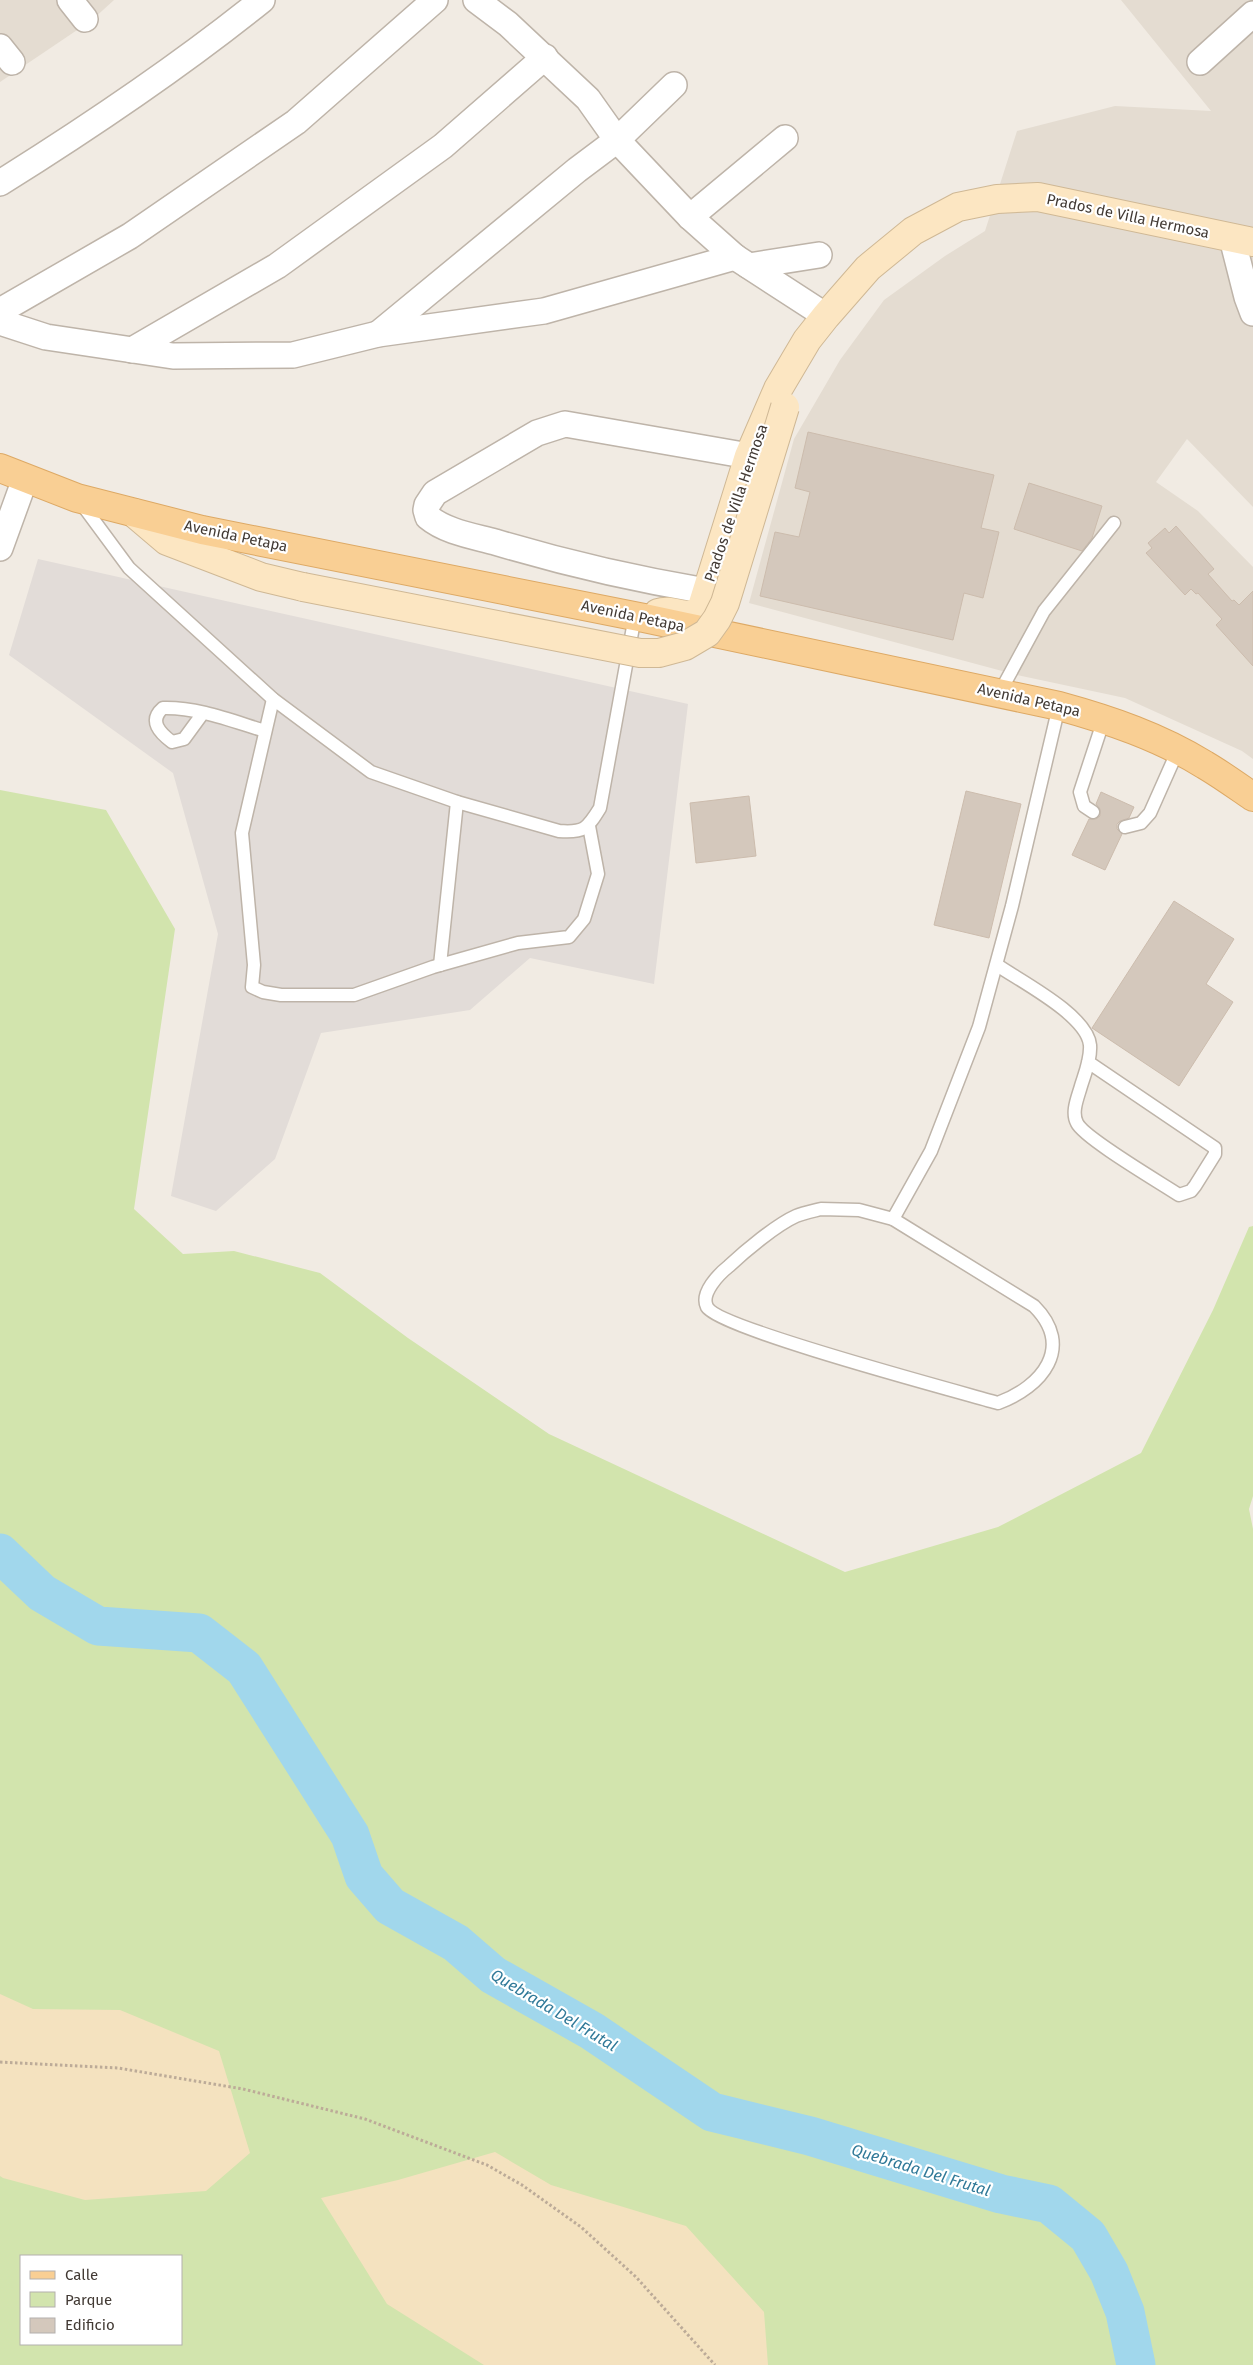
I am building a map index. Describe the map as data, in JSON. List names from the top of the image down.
{
  "streets": {
    "main road": ["Prados de Villa Hermosa", "Avenida Petapa"]
  },
  "crossings": [
    ["Prados de Villa Hermosa", "Avenida Petapa"]
  ],
  "water": ["Quebrada Del Frutal"],
  "legend": ["Calle", "Parque", "Edificio"]
}
